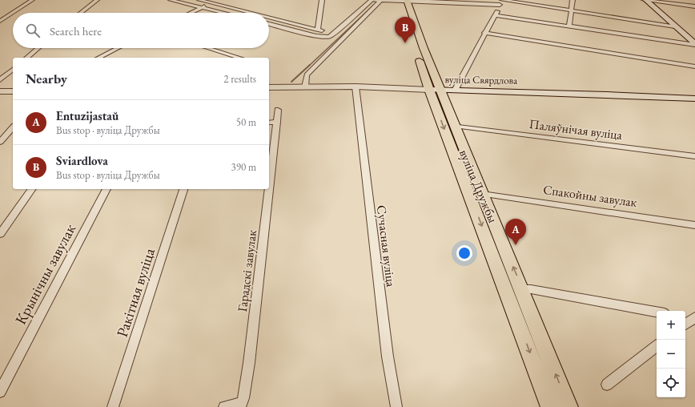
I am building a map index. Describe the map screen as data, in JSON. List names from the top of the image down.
{
  "streets": {
    "main road": ["вуліца Свярдлова", "вуліца Дружбы"],
    "street": [
      "Паляўнічая вуліца",
      "Спакойны завулак",
      "Сучасная вуліца",
      "Гарадскі завулак",
      "Крынічны завулак",
      "Ракітная вуліца"
    ]
  },
  "crossings": [
    ["вуліца Свярдлова", "вуліца Дружбы"],
    ["вуліца Свярдлова", "Сучасная вуліца"],
    ["Паляўнічая вуліца", "вуліца Дружбы"],
    ["вуліца Дружбы", "Спакойны завулак"]
  ],
  "page": {
    "search": "Search here",
    "pins": ["B", "A"],
    "heading": ["Nearby", "2 results"],
    "list": [
      {
        "mark": "A",
        "name": "Entuzijastaŭ",
        "note": "Bus stop · вуліца Дружбы",
        "value": "50 m"
      },
      {
        "mark": "B",
        "name": "Sviardlova",
        "note": "Bus stop · вуліца Дружбы",
        "value": "390 m"
      }
    ],
    "map_buttons": ["+", "−"]
  }
}
